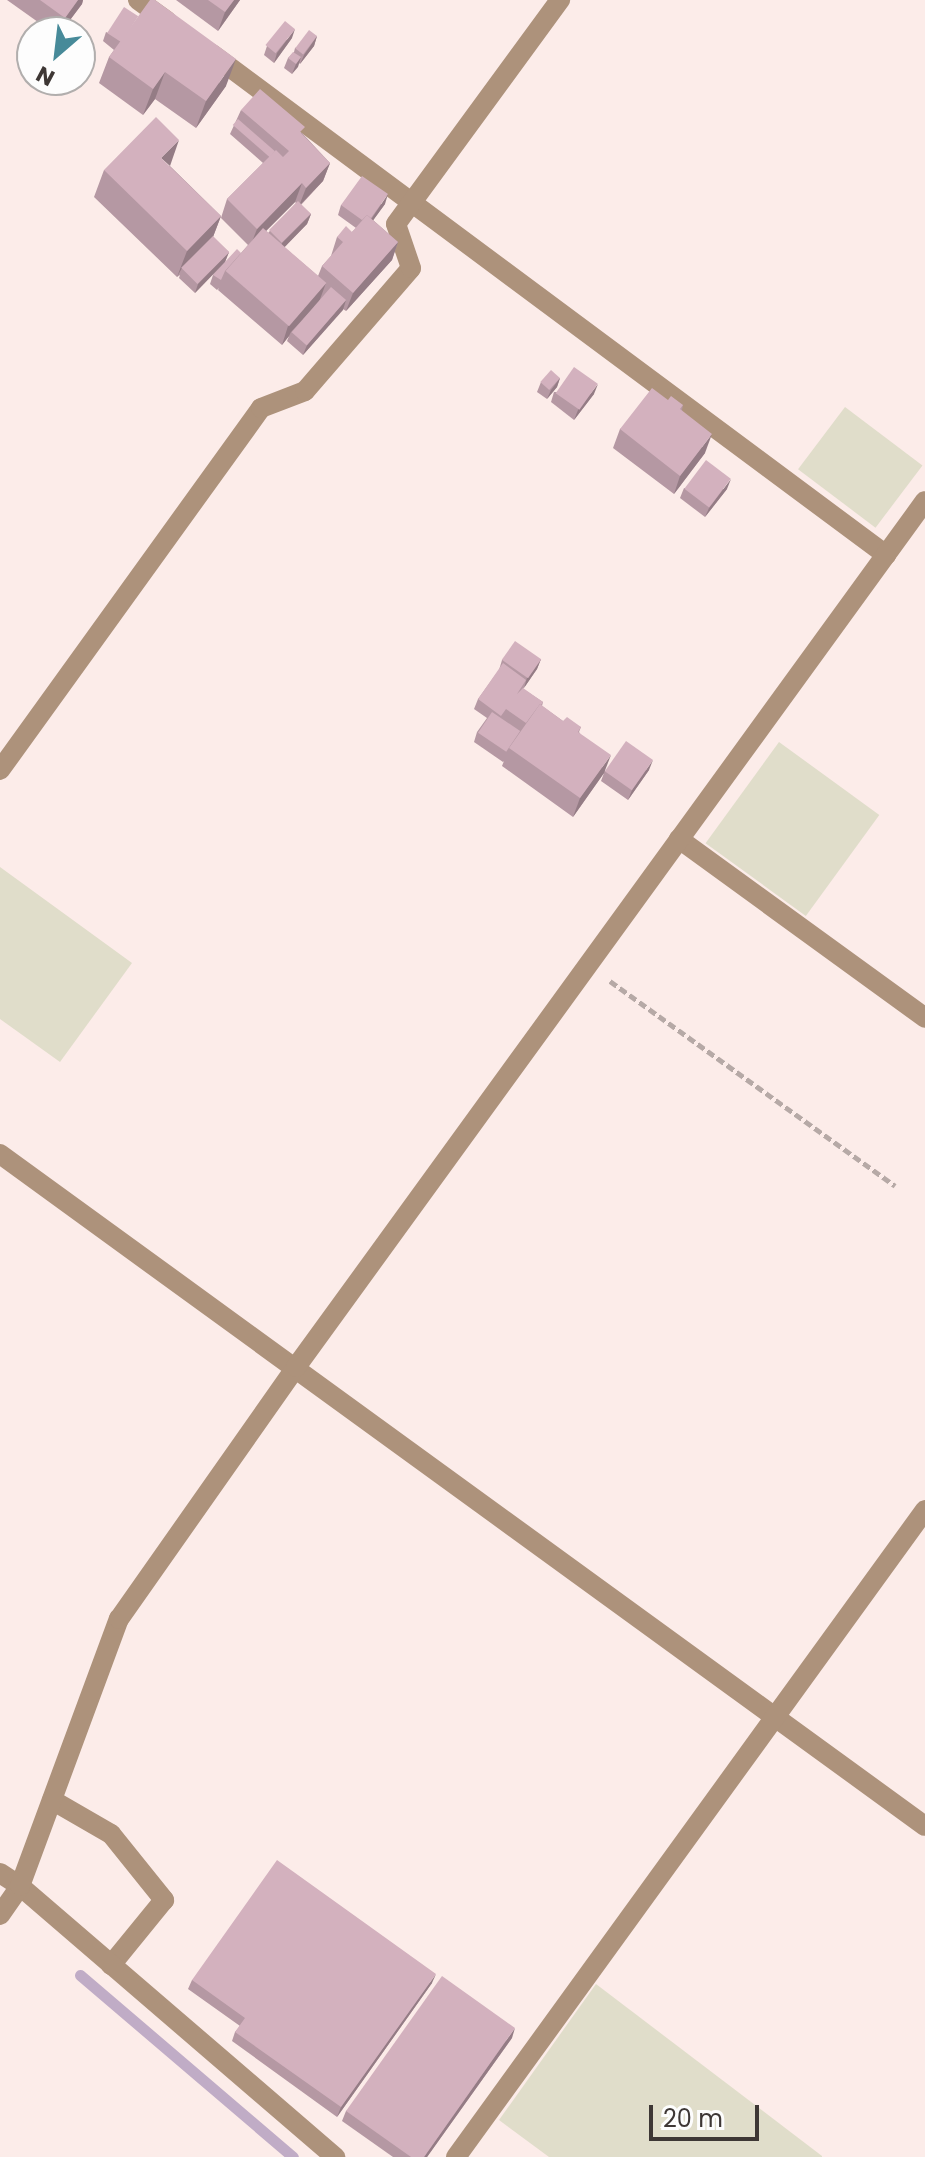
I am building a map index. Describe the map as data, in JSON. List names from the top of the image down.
{
  "scale_bar": "20 m",
  "north": "bottom left"
}
